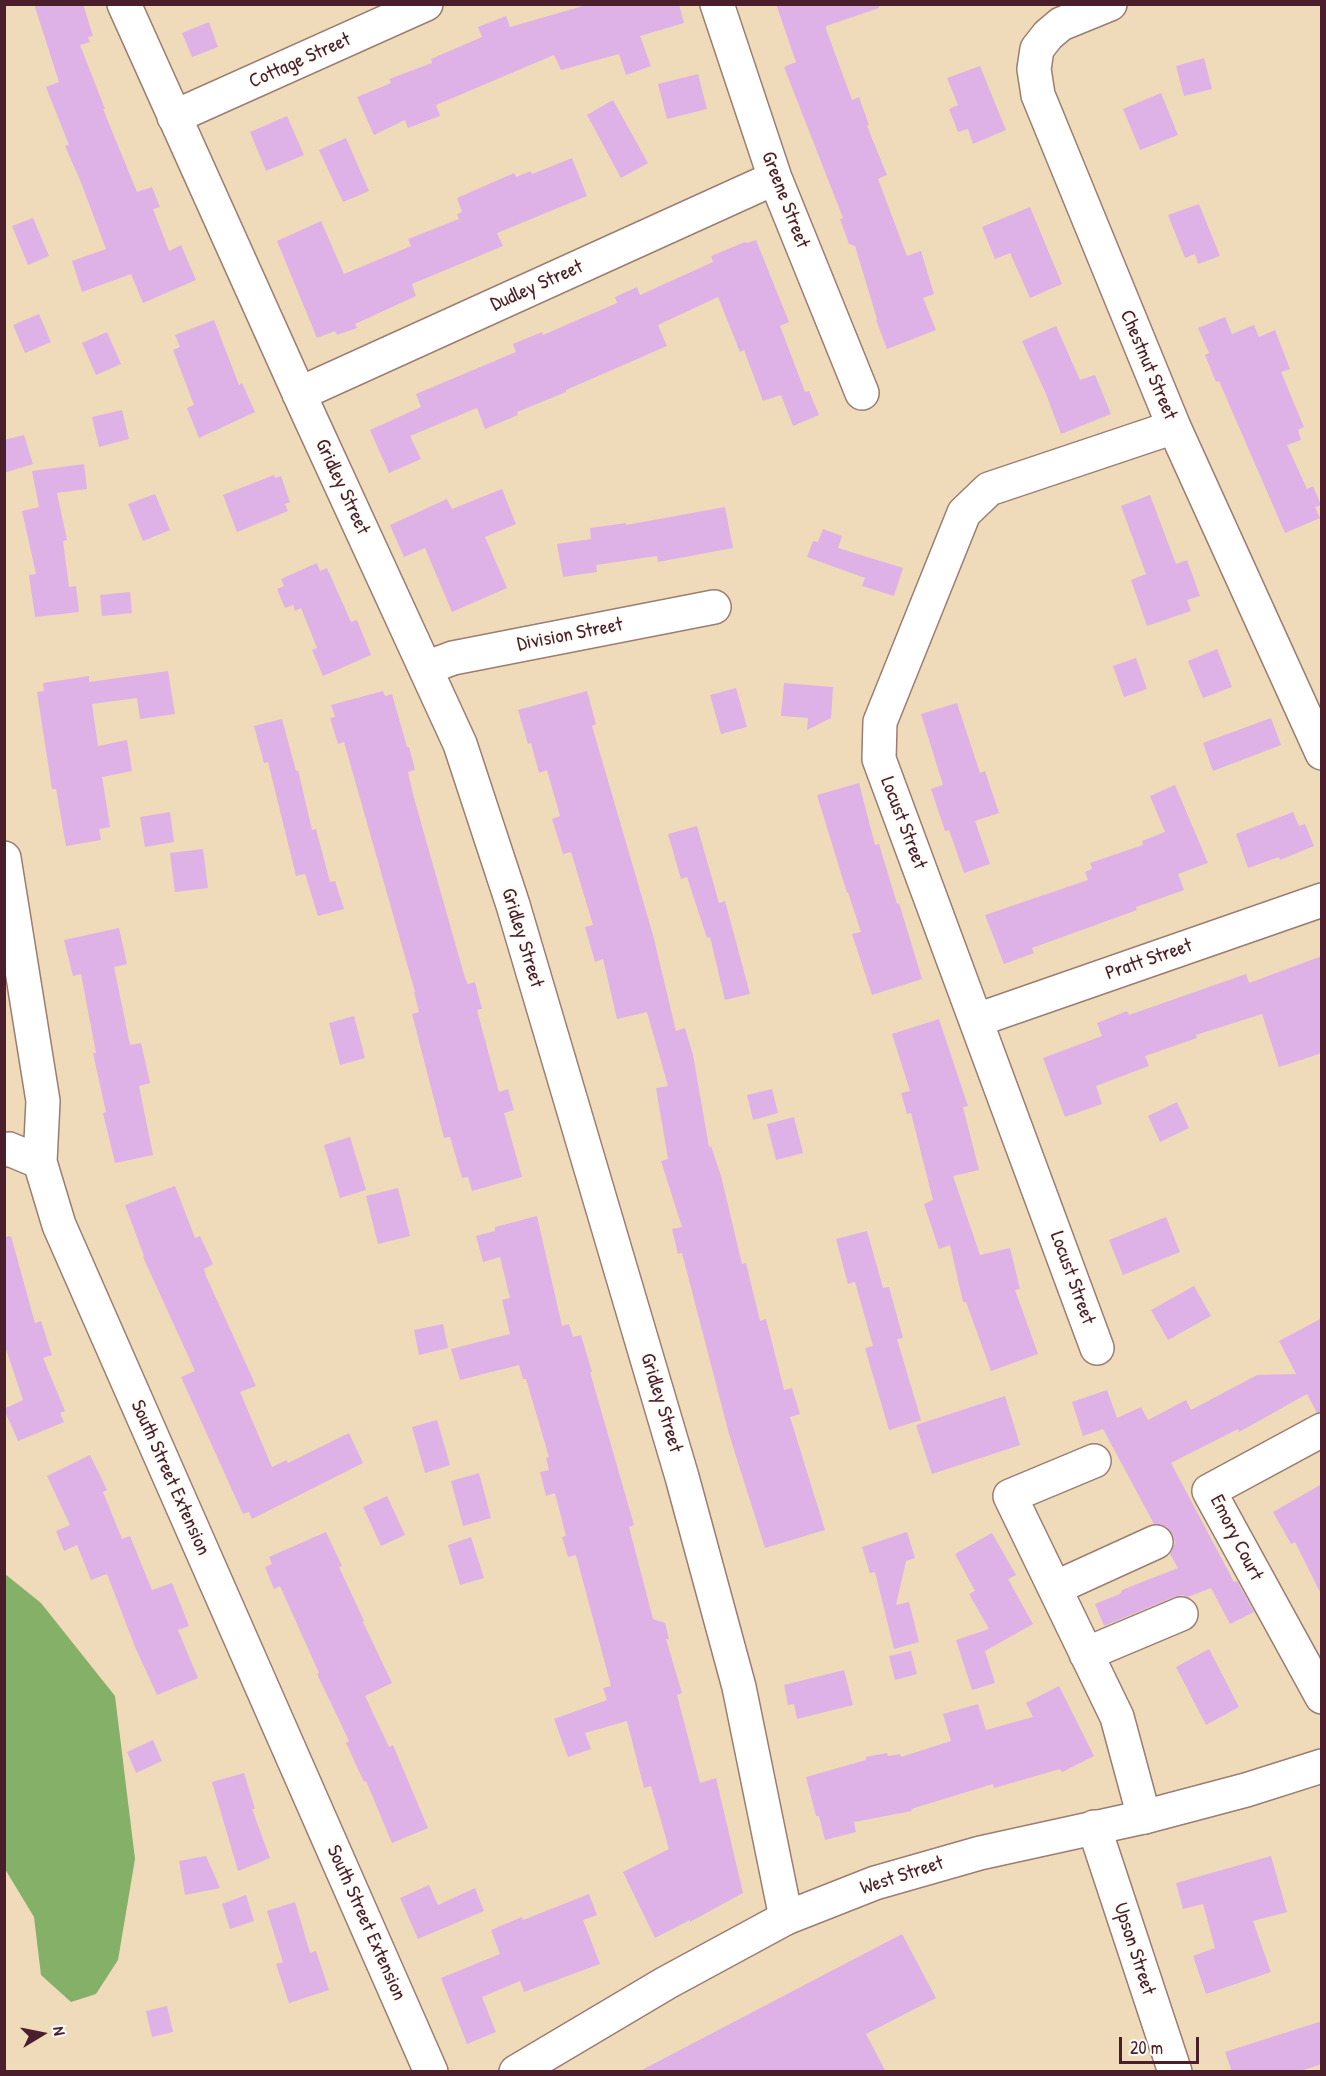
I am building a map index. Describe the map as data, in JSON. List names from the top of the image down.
{
  "streets": {
    "street": [
      "Cottage Street",
      "Greene Street",
      "Dudley Street",
      "Chestnut Street",
      "Gridley Street",
      "Division Street",
      "Locust Street",
      "Pratt Street",
      "South Street Extension",
      "Emory Court",
      "West Street",
      "Upson Street"
    ]
  },
  "crossings": [
    ["Cottage Street", "Gridley Street"],
    ["Greene Street", "Dudley Street"],
    ["Dudley Street", "Gridley Street"],
    ["Chestnut Street", "Locust Street"],
    ["Gridley Street", "Division Street"],
    ["Gridley Street", "West Street"],
    ["Locust Street", "Pratt Street"],
    ["West Street", "Upson Street"]
  ],
  "scale_bar": "20 m",
  "north": "right"
}
